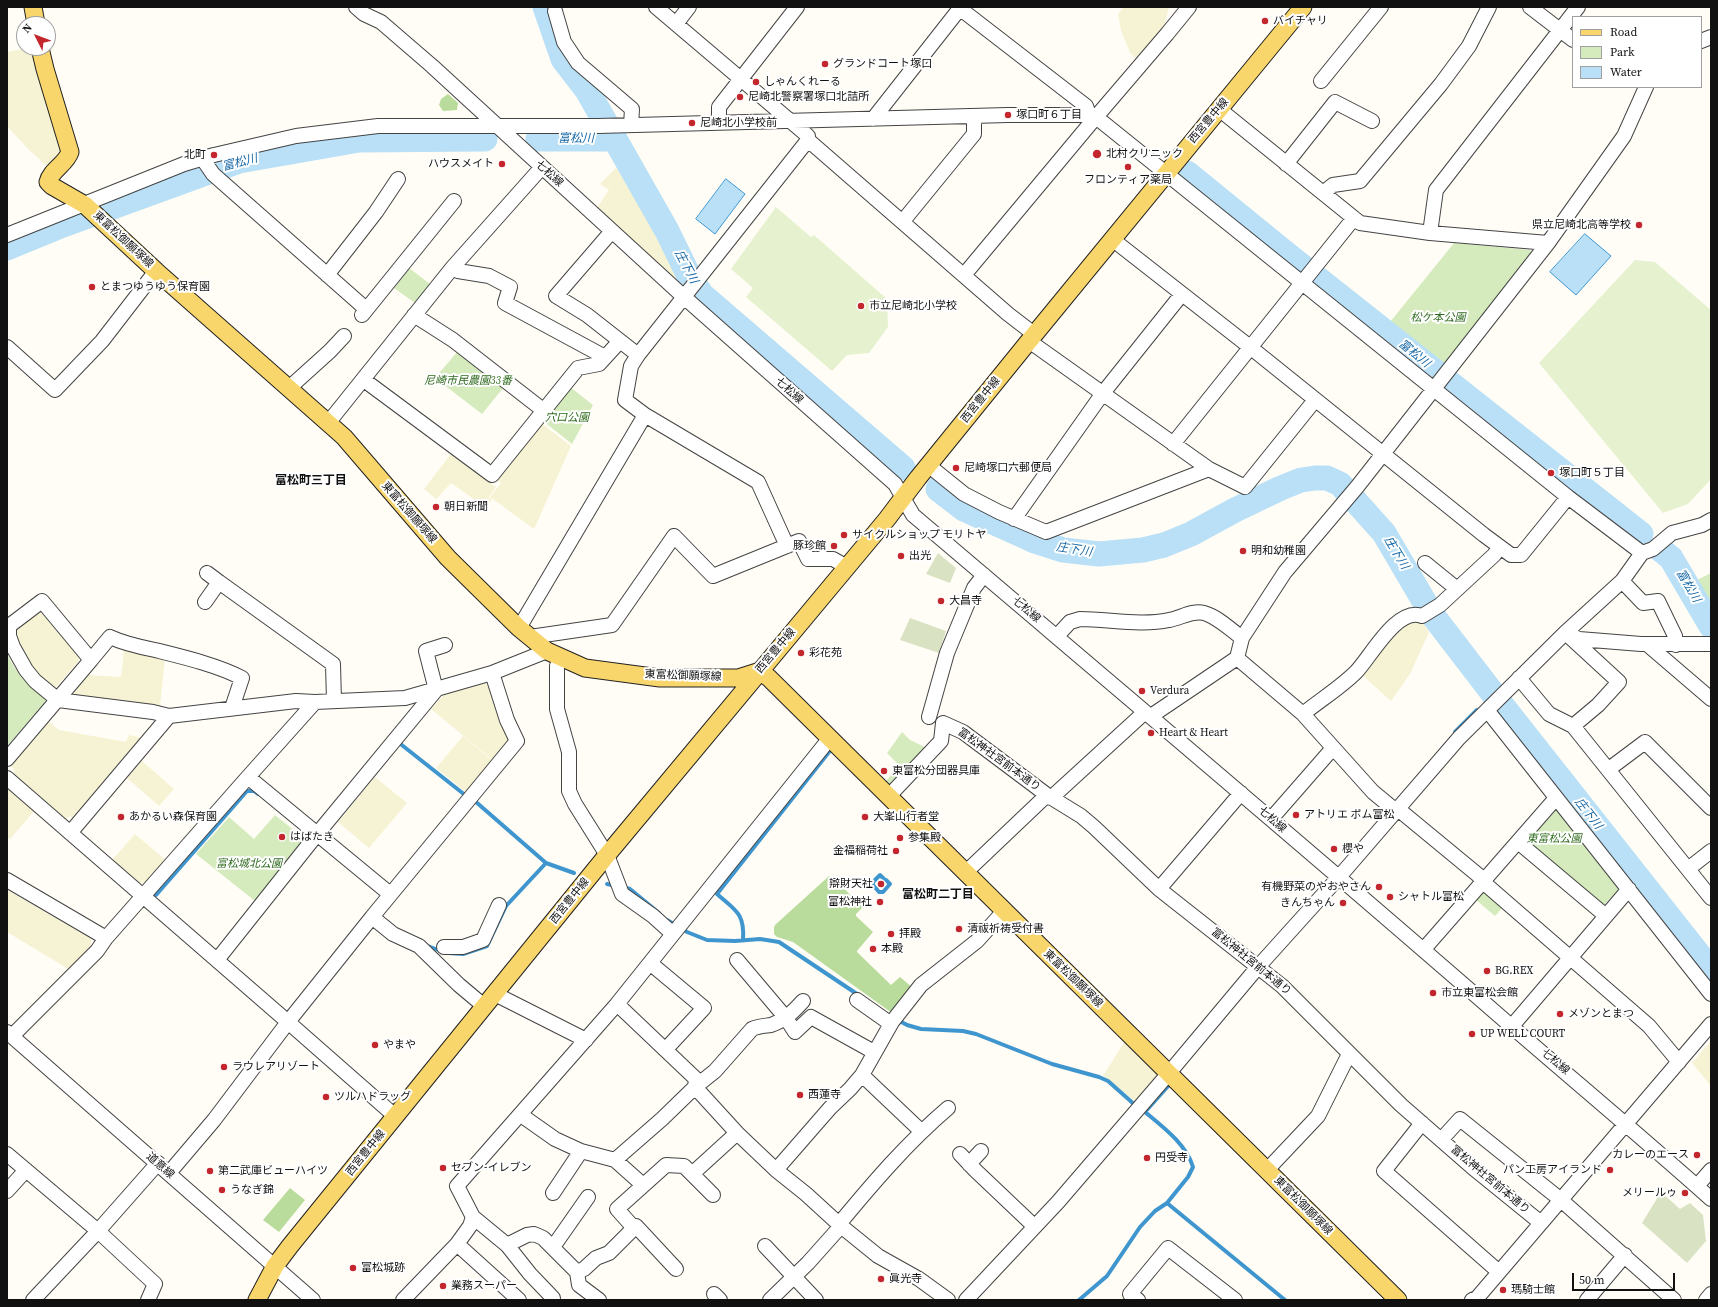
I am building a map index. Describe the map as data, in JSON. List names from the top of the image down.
{
  "streets": {
    "main road": ["西宮豊中線", "東富松御願塚線"],
    "street": ["七松線", "富松神社宮前本通り", "道意線"]
  },
  "crossings": [
    ["西宮豊中線", "七松線"],
    ["西宮豊中線", "東富松御願塚線"],
    ["西宮豊中線", "道意線"],
    ["東富松御願塚線", "富松神社宮前本通り"]
  ],
  "districts": ["富松町三丁目", "富松町二丁目"],
  "water": ["富松川", "庄下川"],
  "parks": [
    "松ケ本公園",
    "尼崎市民農園33番",
    "穴口公園",
    "東富松公園",
    "富松城北公園"
  ],
  "places": [
    "バイチャリ",
    "グランドコート塚口",
    "しゃんくれーる",
    "尼崎北警察署塚口北詰所",
    "塚口町６丁目",
    "尼崎北小学校前",
    "北村クリニック",
    "北町",
    "ハウスメイト",
    "フロンティア薬局",
    "県立尼崎北高等学校",
    "とまつゆうゆう保育園",
    "市立尼崎北小学校",
    "尼崎塚口六郵便局",
    "塚口町５丁目",
    "朝日新聞",
    "サイクルショップ モリトヤ",
    "豚珍館",
    "明和幼稚園",
    "出光",
    "大昌寺",
    "彩花苑",
    "Verdura",
    "Heart & Heart",
    "東富松分団器具庫",
    "アトリエ ポム富松",
    "あかるい森保育園",
    "大峯山行者堂",
    "はばたき",
    "参集殿",
    "櫻や",
    "金福稲荷社",
    "辯財天社",
    "有機野菜のやおやさん",
    "シャトル富松",
    "富松神社",
    "きんちゃん",
    "清祓祈祷受付書",
    "拝殿",
    "本殿",
    "BG.REX",
    "市立東富松会館",
    "メゾンとまつ",
    "UP WELL COURT",
    "やまや",
    "ラウレアリゾート",
    "西蓮寺",
    "ツルハドラッグ",
    "カレーのエース",
    "円受寺",
    "セブン-イレブン",
    "パン工房アイランド",
    "第二武庫ビューハイツ",
    "うなぎ錦",
    "メリールゥ",
    "富松城跡",
    "眞光寺",
    "業務スーパー",
    "瑪騎士館"
  ],
  "legend": ["Road", "Park", "Water"],
  "scale_bar": "50 m",
  "north": "top left"
}
